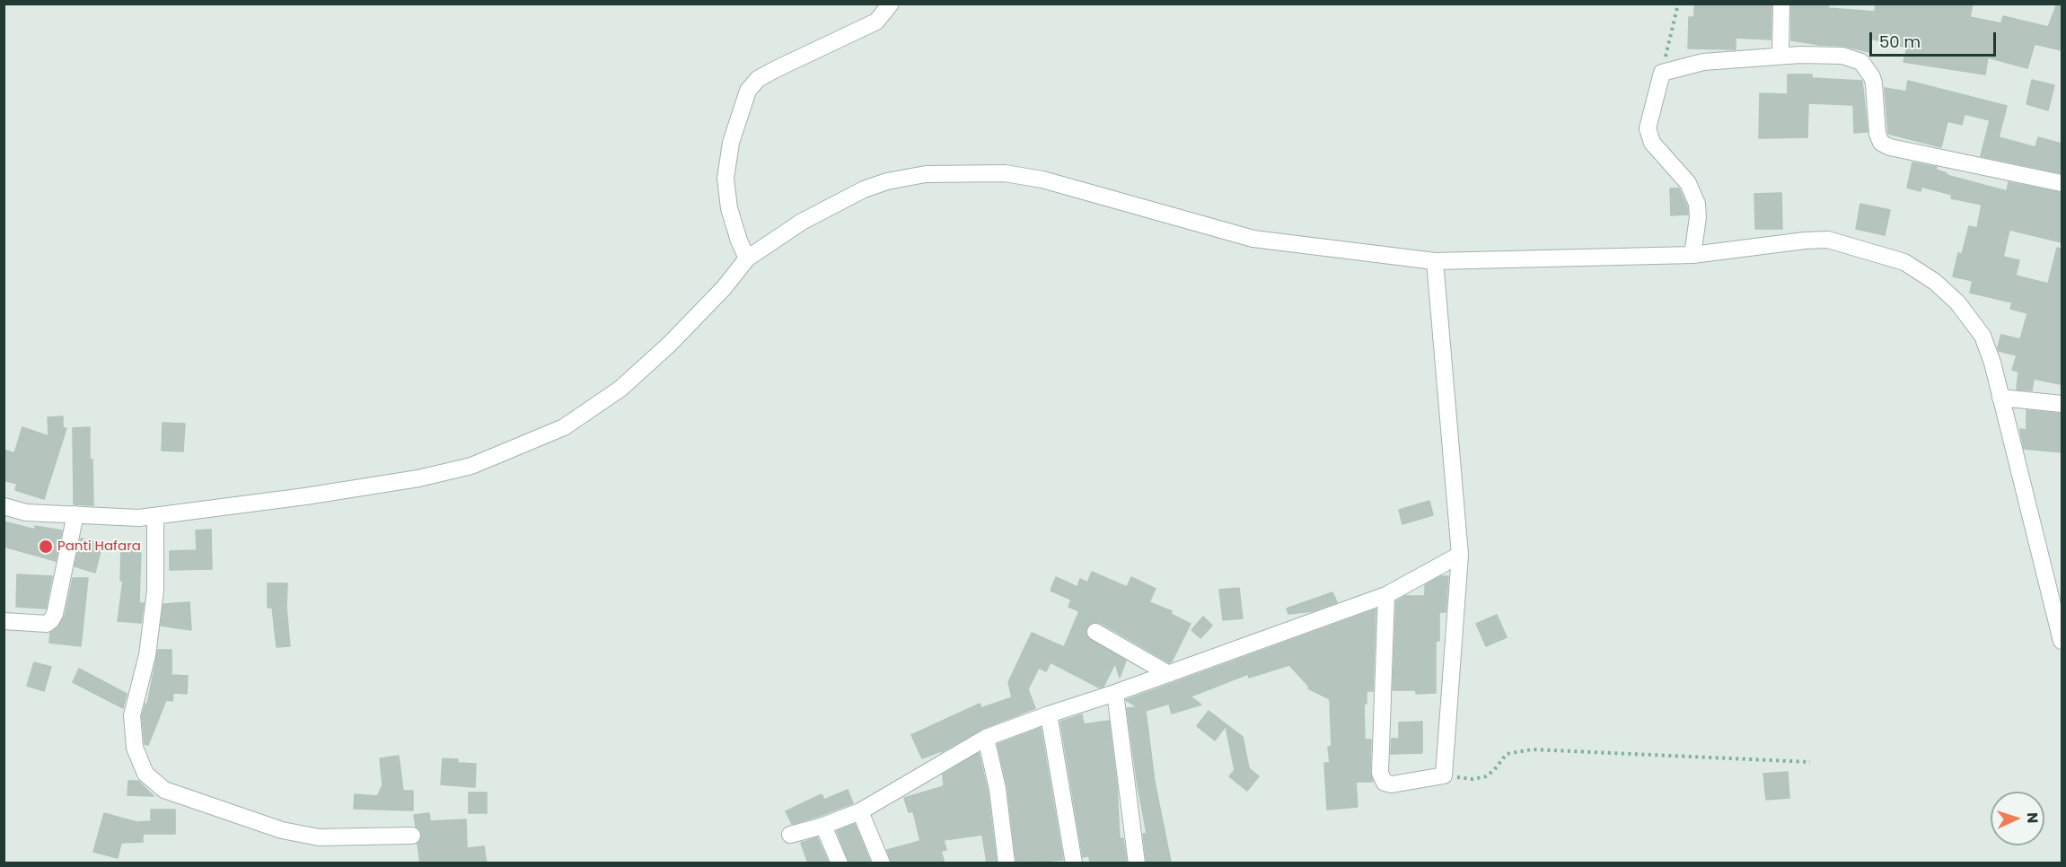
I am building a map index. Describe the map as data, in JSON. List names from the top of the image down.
{
  "places": ["Panti Hafara"],
  "scale_bar": "50 m",
  "north": "right"
}
